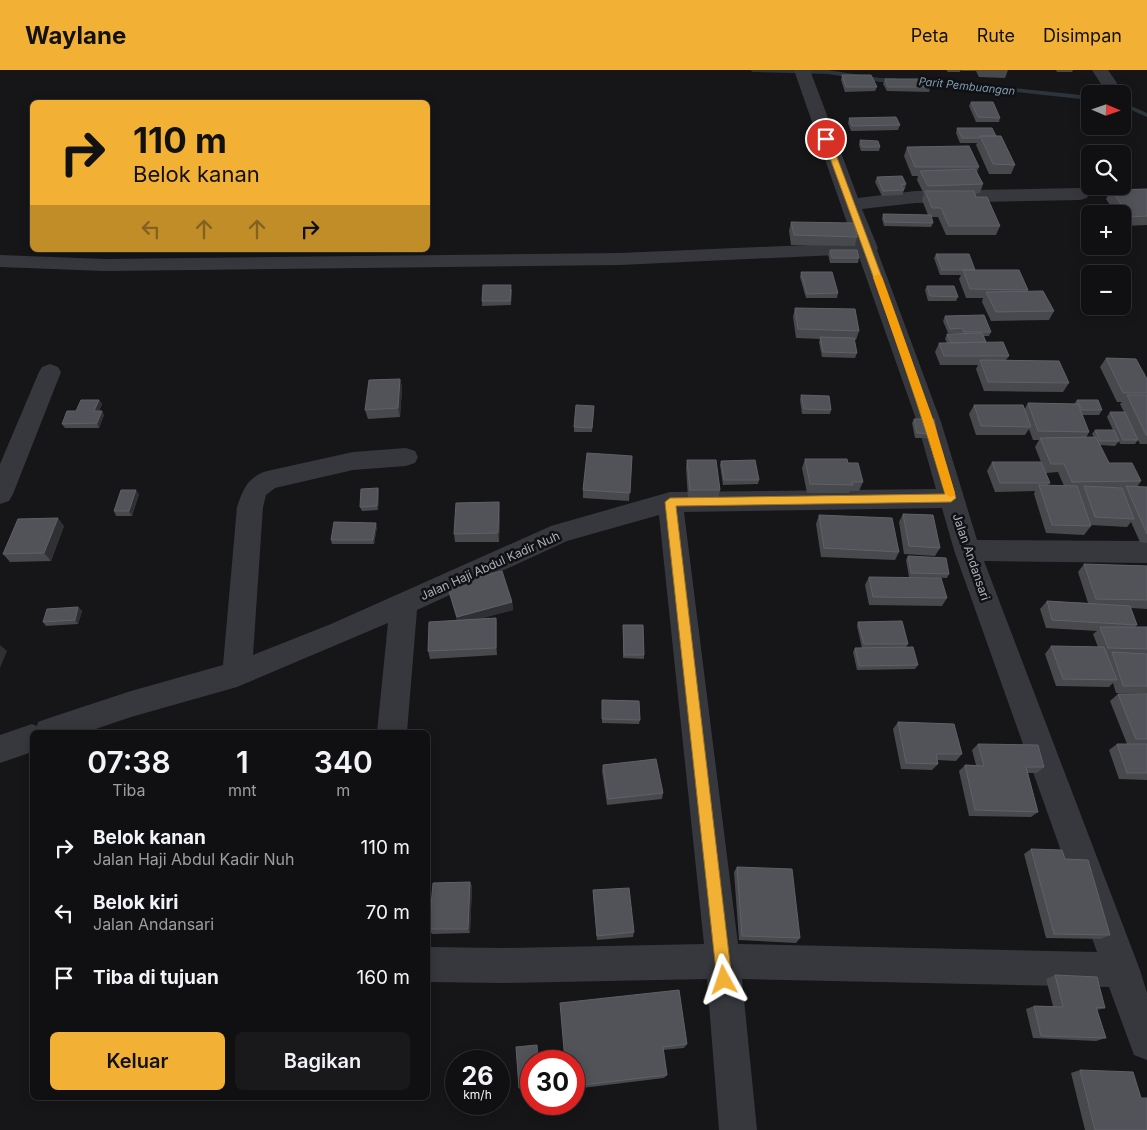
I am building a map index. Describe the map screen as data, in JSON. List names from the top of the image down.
{
  "streets": {
    "street": ["Jalan Andansari", "Jalan Haji Abdul Kadir Nuh"]
  },
  "crossings": [
    ["Jalan Andansari", "Jalan Haji Abdul Kadir Nuh"]
  ],
  "water": ["Parit Pembuangan"],
  "north": "right",
  "page": {
    "header": "Waylane",
    "nav": ["Peta", "Rute", "Disimpan"],
    "map_buttons": ["+", "−"],
    "turn": ["110 m", "Belok kanan"],
    "eta": [
      "07:38",
      "Tiba",
      "1",
      "mnt",
      "340",
      "m"
    ],
    "list": [
      {
        "name": "Belok kanan",
        "note": "Jalan Haji Abdul Kadir Nuh",
        "value": "110 m"
      },
      {
        "name": "Belok kiri",
        "note": "Jalan Andansari",
        "value": "70 m"
      },
      {
        "name": "Tiba di tujuan",
        "value": "160 m"
      }
    ],
    "buttons": ["Keluar", "Bagikan"],
    "speed": "26 km/h",
    "limit": "30"
  }
}
